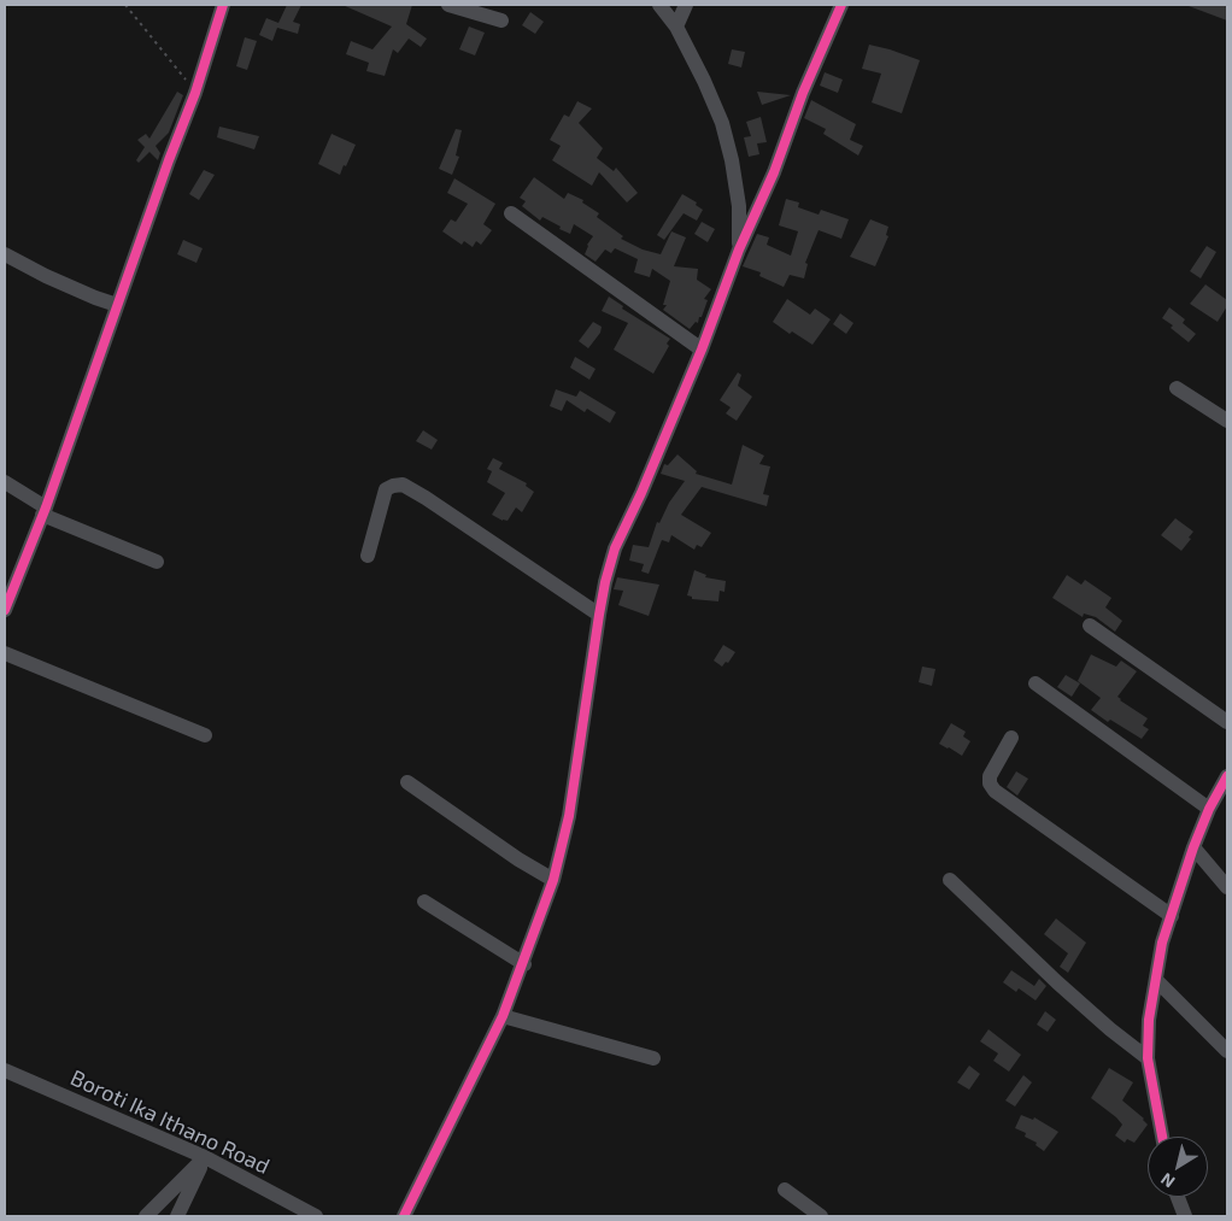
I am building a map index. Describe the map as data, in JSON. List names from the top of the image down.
{
  "streets": {
    "street": ["Boroti Ika Ithano Road"]
  },
  "north": "bottom left"
}
